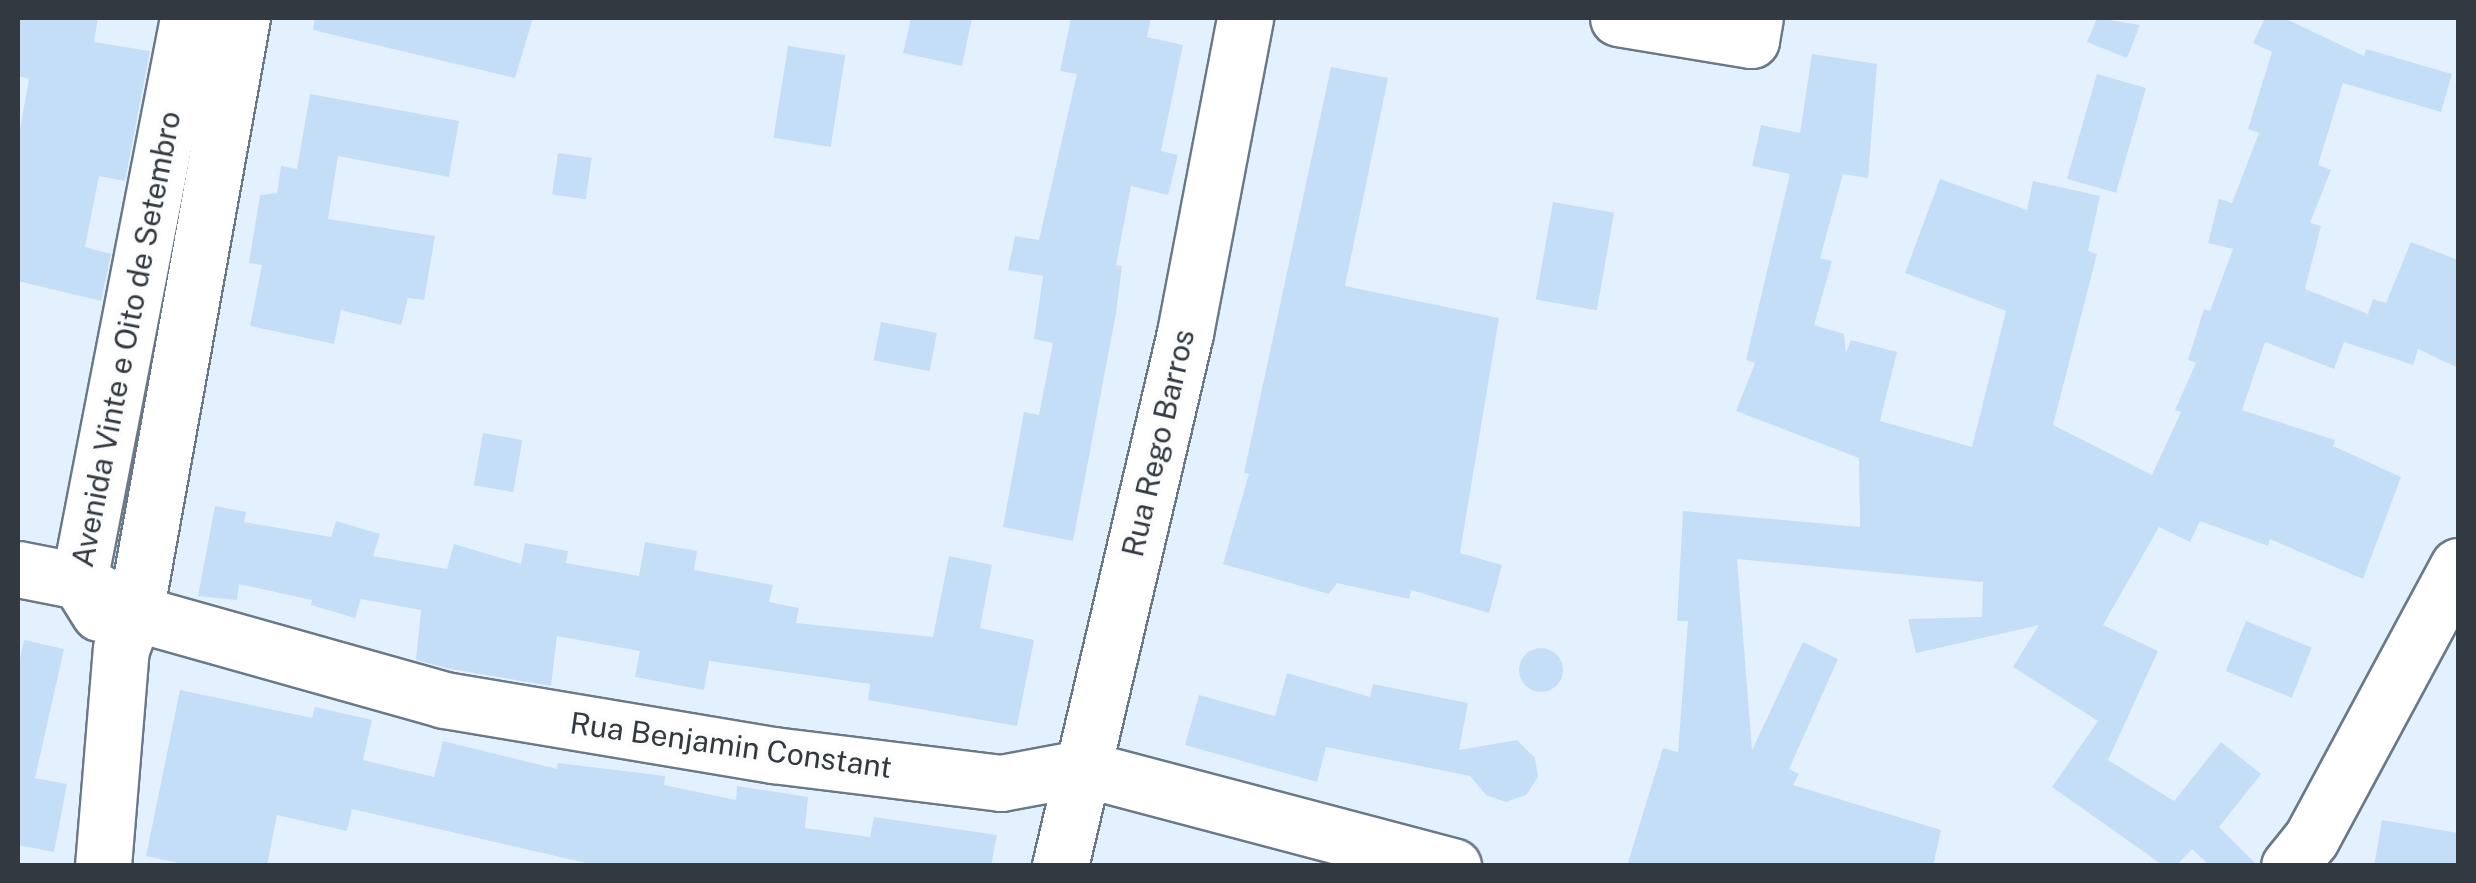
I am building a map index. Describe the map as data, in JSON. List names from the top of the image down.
{
  "streets": {
    "street": ["Avenida Vinte e Oito de Setembro", "Rua Rego Barros", "Rua Benjamin Constant"]
  },
  "crossings": [
    ["Avenida Vinte e Oito de Setembro", "Rua Benjamin Constant"],
    ["Rua Rego Barros", "Rua Benjamin Constant"]
  ]
}
